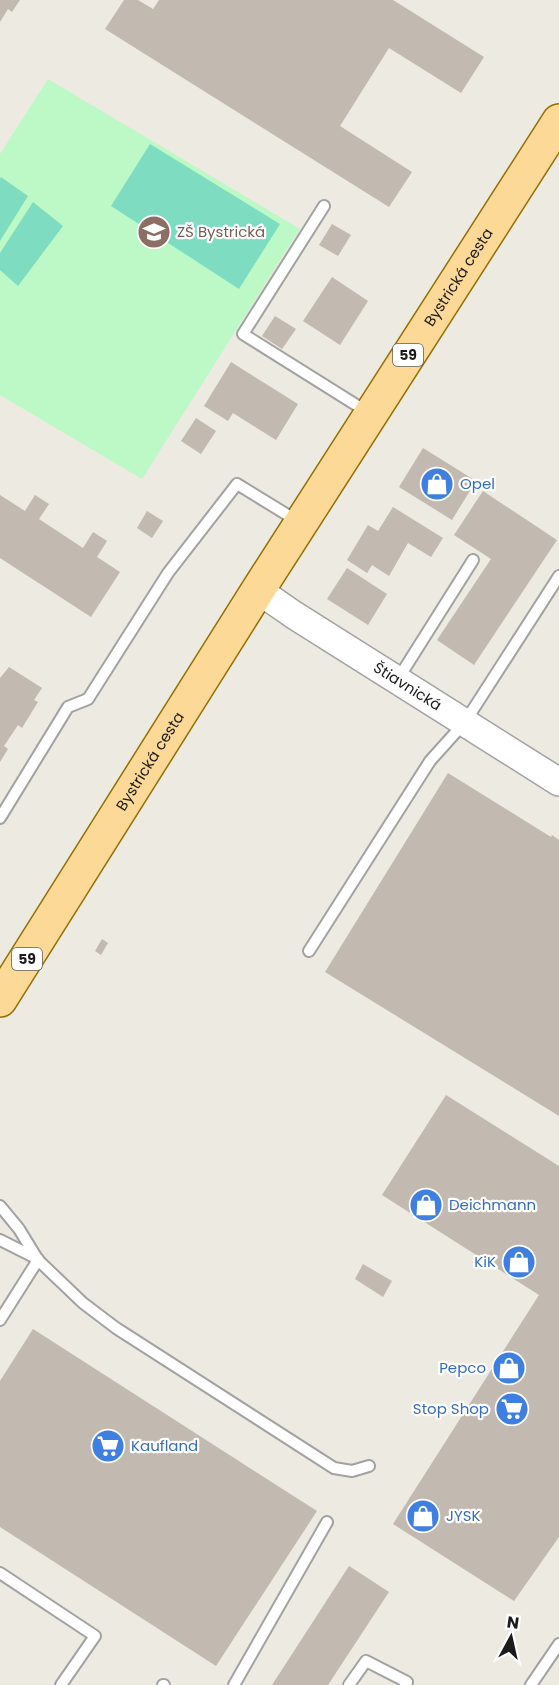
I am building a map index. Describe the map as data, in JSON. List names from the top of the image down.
{
  "streets": {
    "main road": ["Bystrická cesta", "59"],
    "street": ["Štiavnická"]
  },
  "crossings": [
    ["Bystrická cesta", "Štiavnická"]
  ],
  "places": {
    "school or university": ["ZŠ Bystrická"],
    "shop": [
      "Opel",
      "Deichmann",
      "KiK",
      "Pepco",
      "JYSK"
    ],
    "supermarket": ["Stop Shop", "Kaufland"]
  },
  "north": "top"
}
